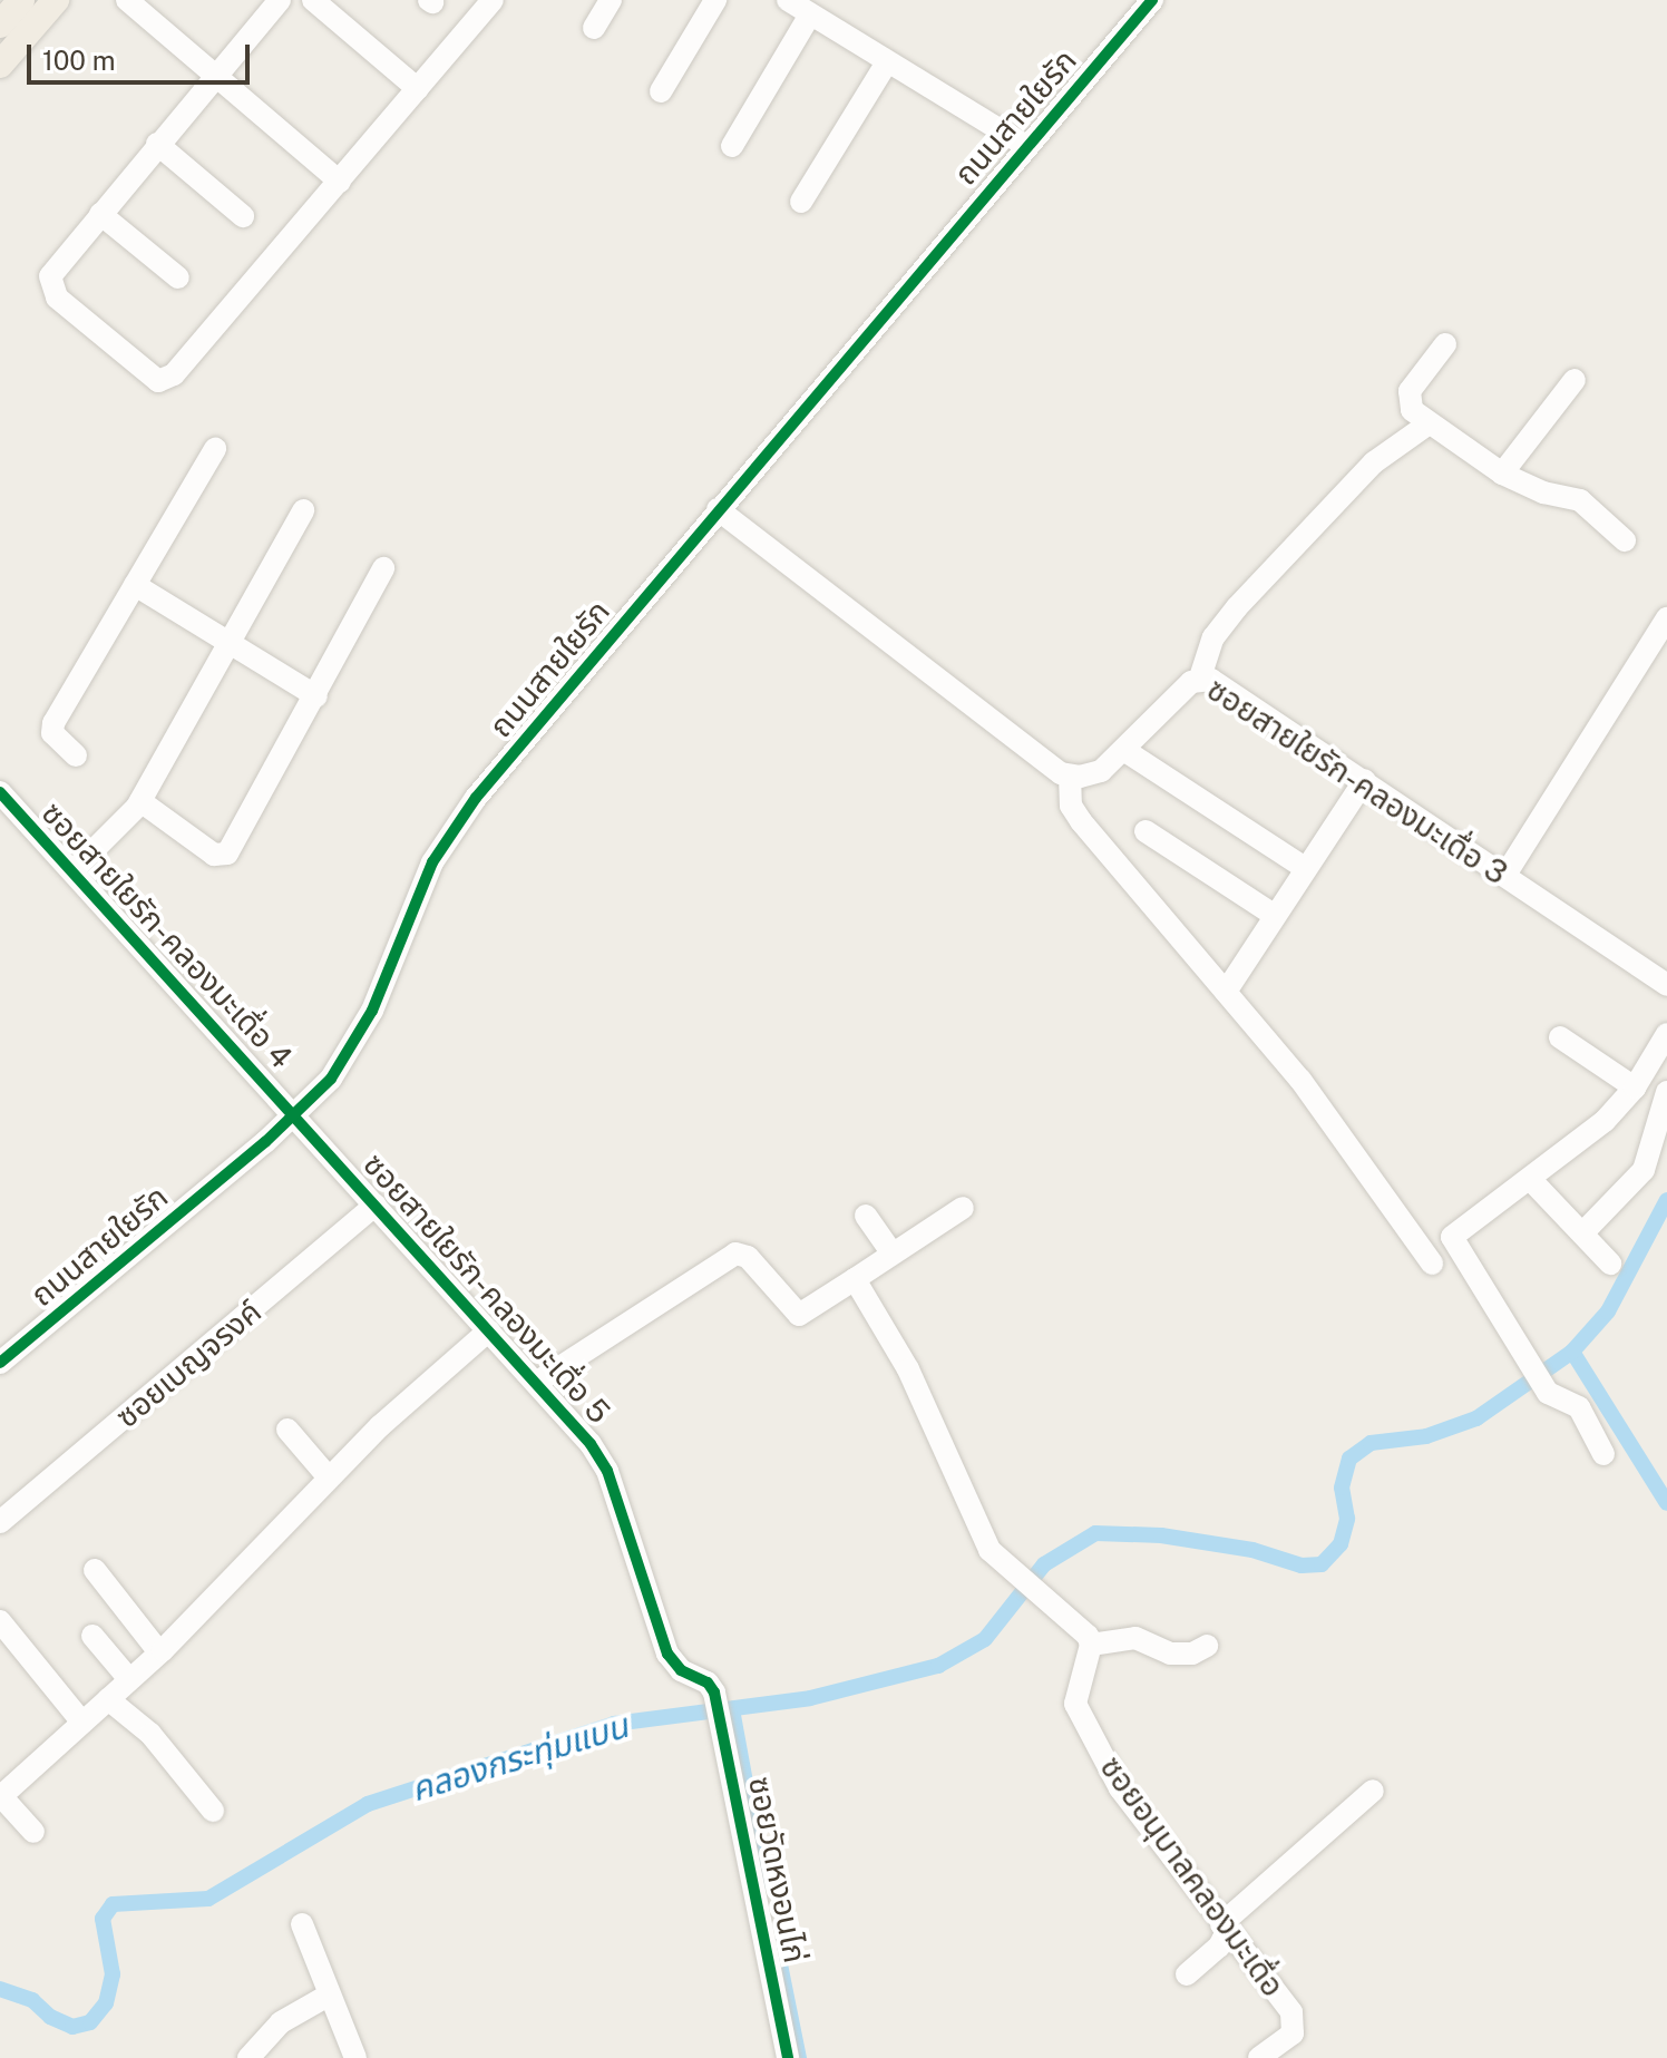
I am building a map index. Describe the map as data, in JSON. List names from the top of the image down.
{
  "streets": {
    "street": [
      "ถนนสายใยรัก",
      "ซอยสายใยรัก-คลองมะเดื่อ 3",
      "ซอยสายใยรัก-คลองมะเดื่อ 4",
      "ซอยสายใยรัก-คลองมะเดื่อ 5",
      "ซอยเบญจรงค์",
      "ซอยวัดหงอนไก่",
      "ซอยอนุบาลคลองมะเดื่อ"
    ]
  },
  "crossings": [
    ["ถนนสายใยรัก", "ซอยสายใยรัก-คลองมะเดื่อ 4"],
    ["ถนนสายใยรัก", "ซอยสายใยรัก-คลองมะเดื่อ 5"],
    ["ซอยสายใยรัก-คลองมะเดื่อ 4", "ซอยสายใยรัก-คลองมะเดื่อ 5"],
    ["ซอยสายใยรัก-คลองมะเดื่อ 5", "ซอยเบญจรงค์"],
    ["ซอยสายใยรัก-คลองมะเดื่อ 5", "ซอยวัดหงอนไก่"]
  ],
  "water": ["คลองกระทุ่มแบน"],
  "scale_bar": "100 m"
}
